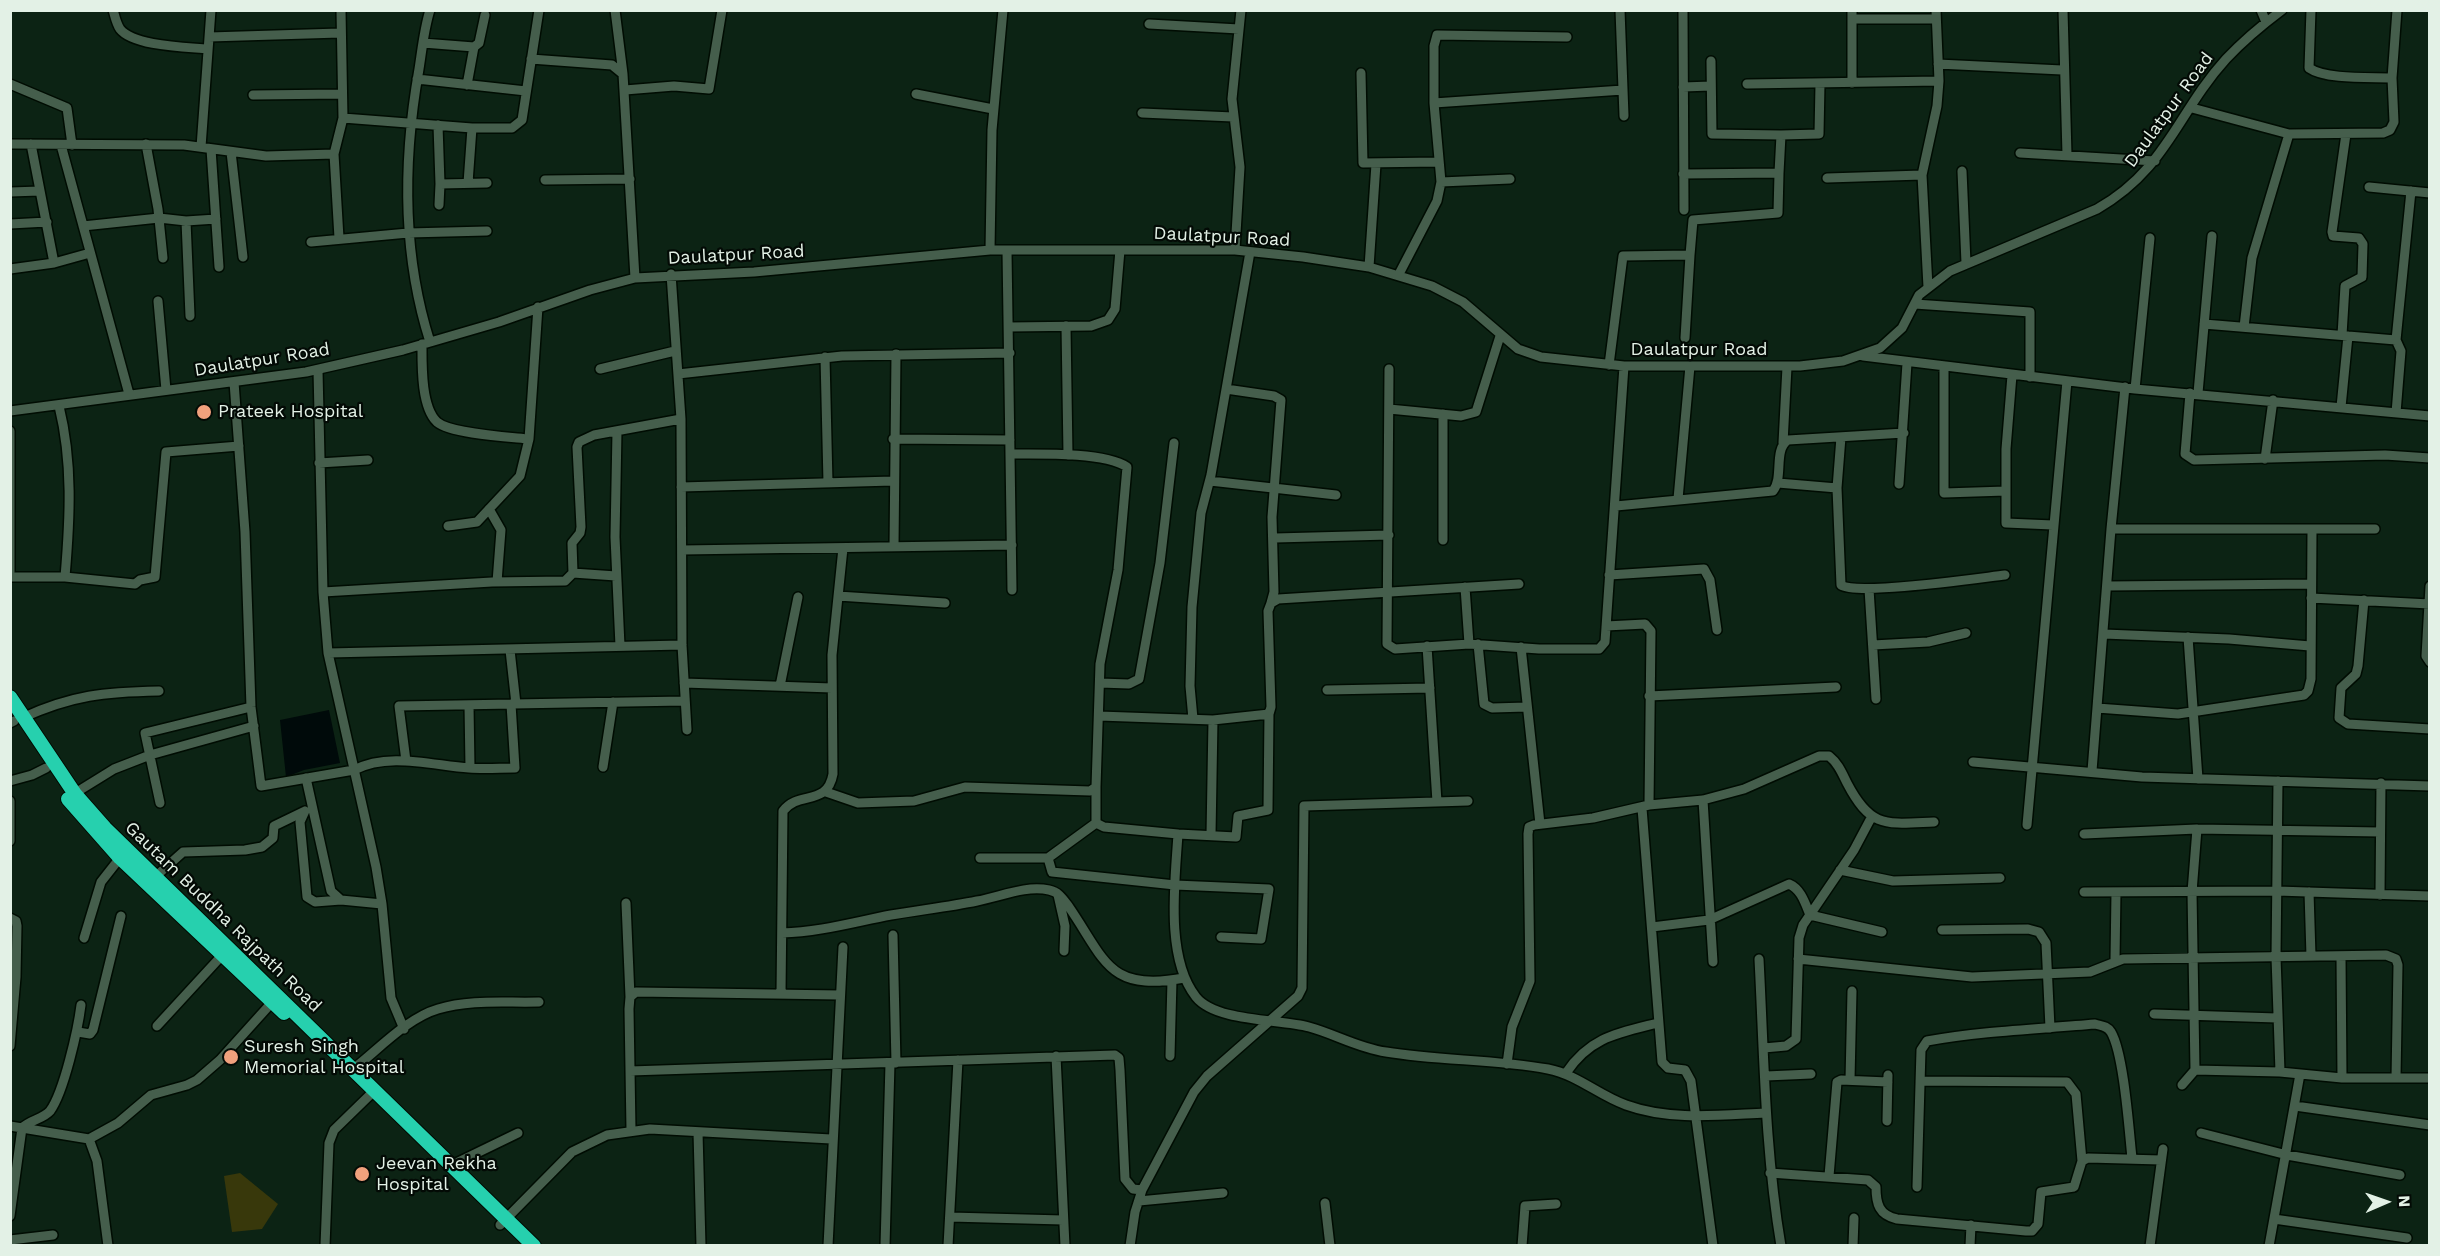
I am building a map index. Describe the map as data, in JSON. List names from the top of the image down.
{
  "streets": {
    "highway": ["Gautam Buddha Rajpath Road"],
    "street": ["Daulatpur Road"]
  },
  "places": ["Prateek Hospital", "Suresh Singh Memorial Hospital", "Jeevan Rekha Hospital"],
  "north": "right"
}
